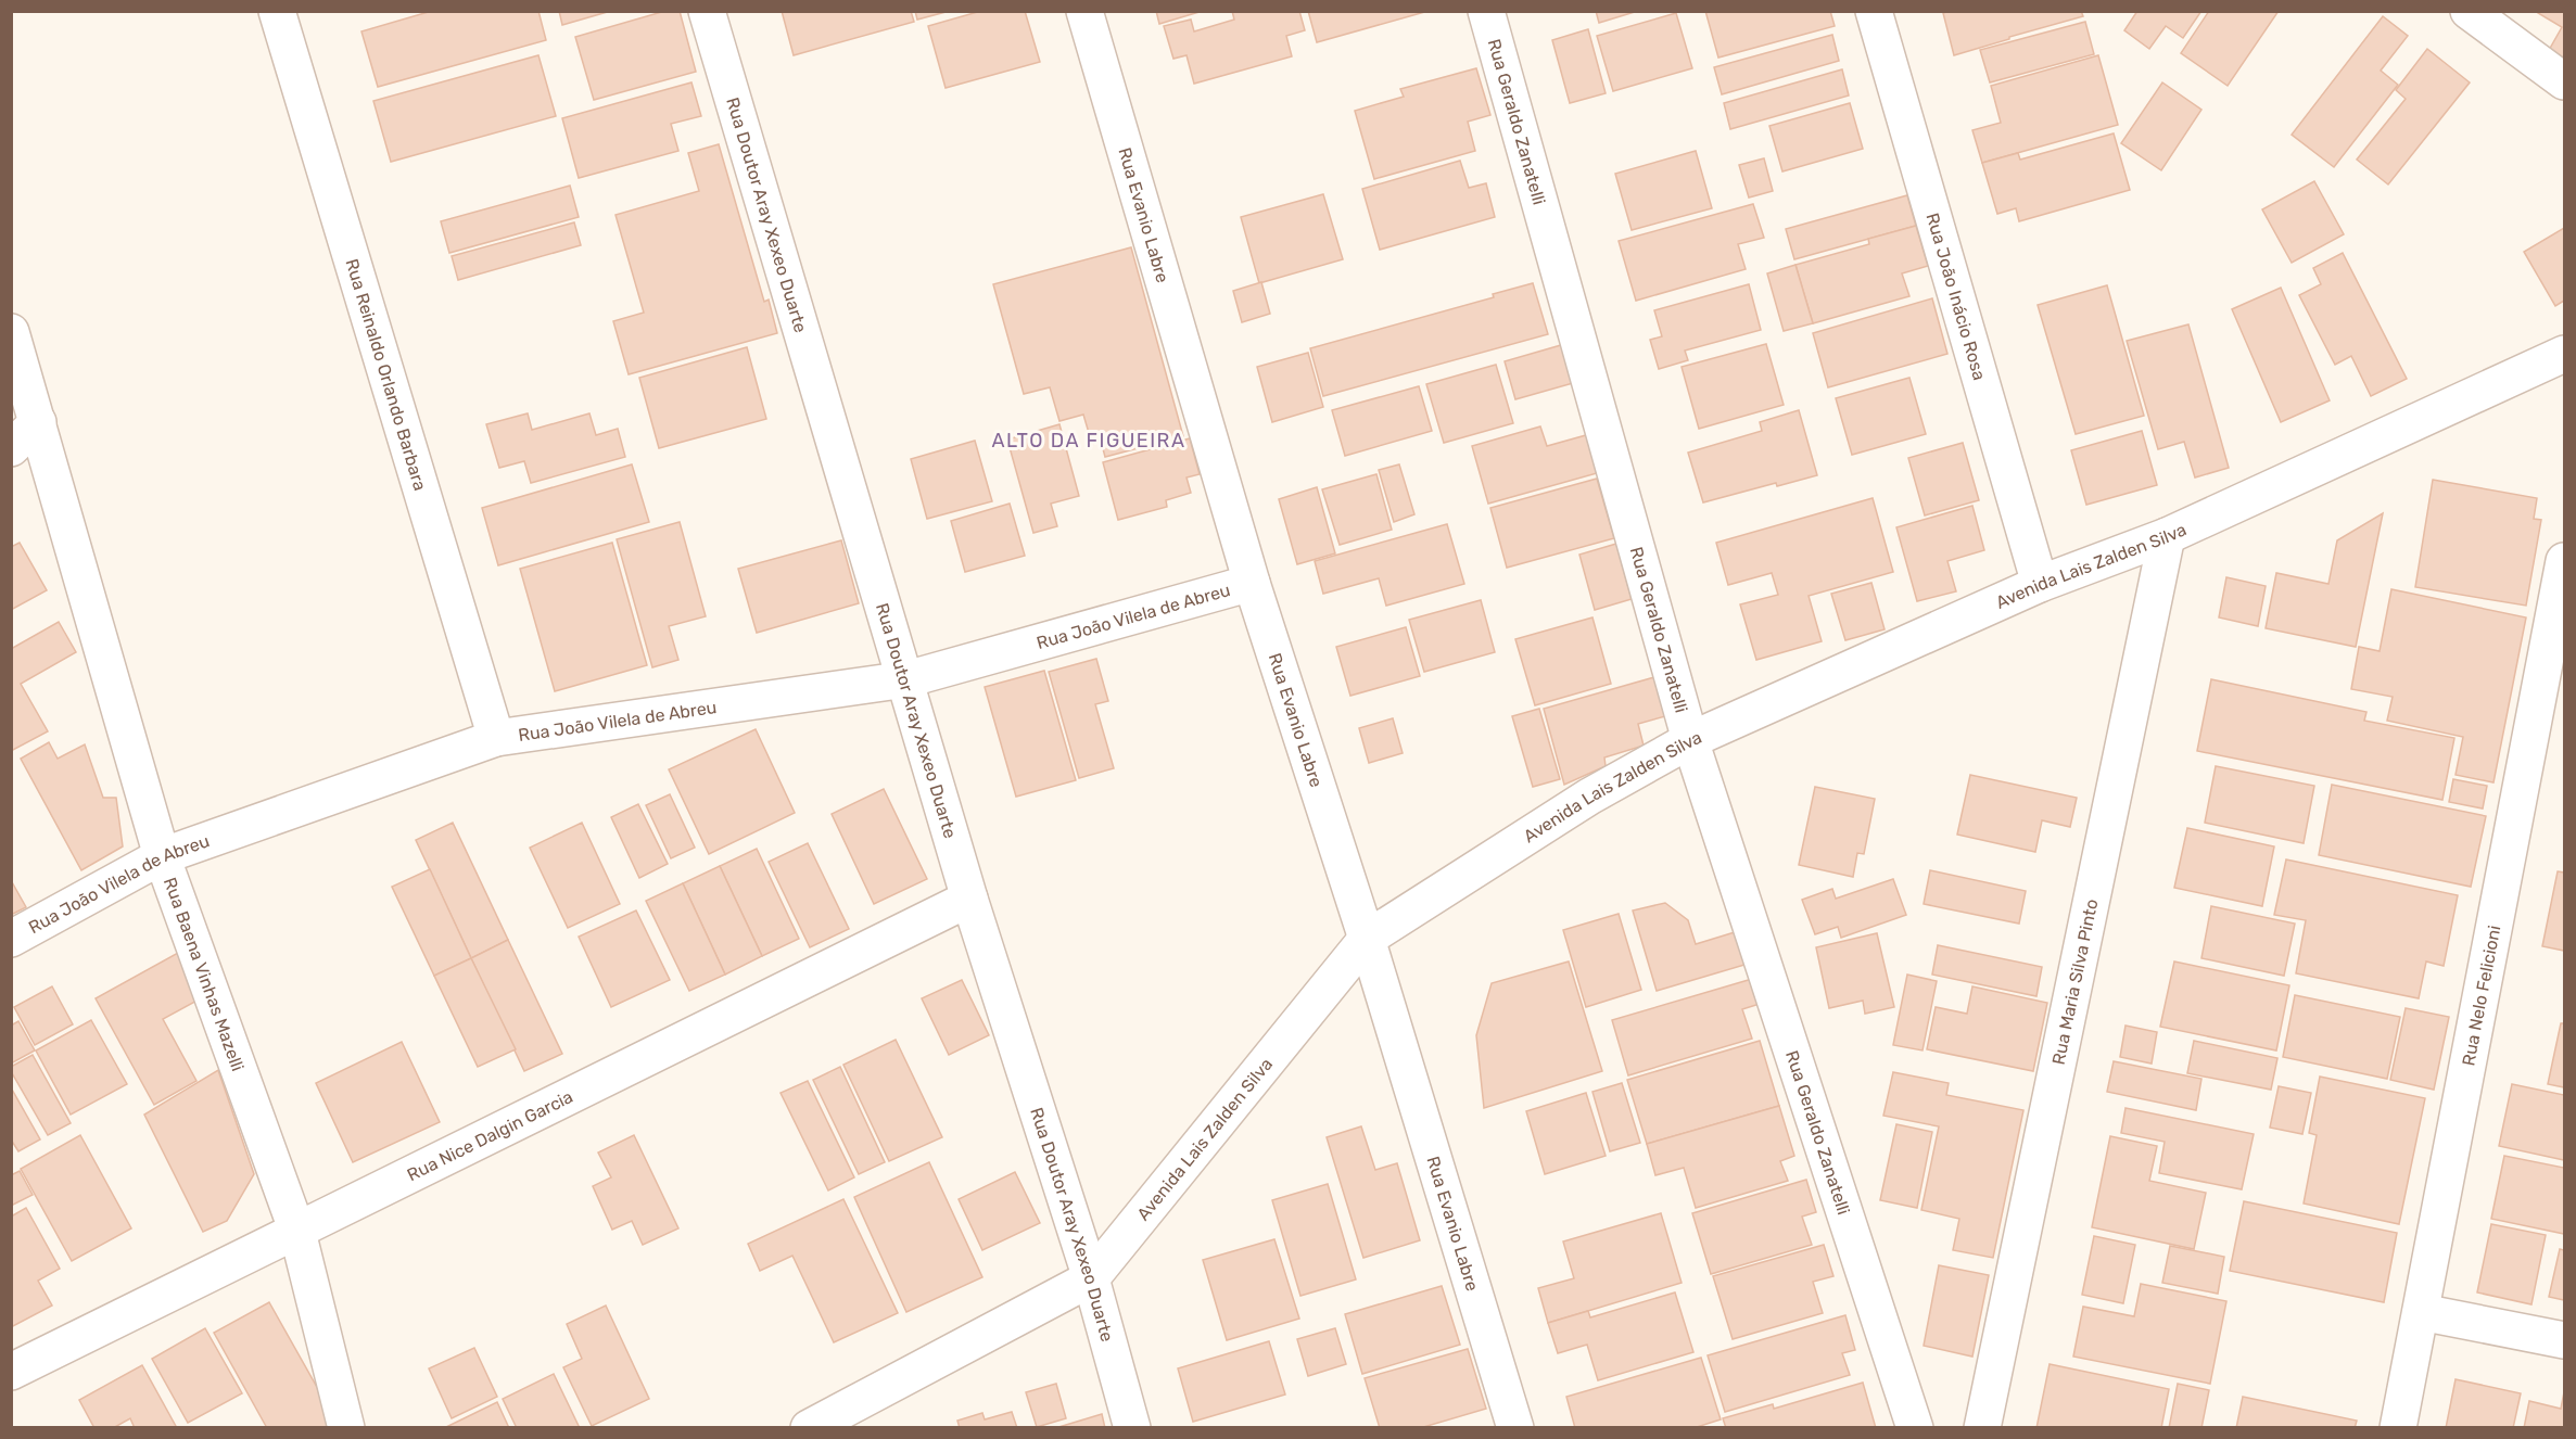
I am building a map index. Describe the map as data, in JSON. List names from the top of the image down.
{
  "streets": {
    "street": [
      "Rua Geraldo Zanatelli",
      "Rua Doutor Aray Xexeo Duarte",
      "Rua Evanio Labre",
      "Rua João Inácio Rosa",
      "Rua Reinaldo Orlando Barbara",
      "Avenida Lais Zalden Silva",
      "Rua João Vilela de Abreu",
      "Rua Baena Vinhas Mazelli",
      "Rua Maria Silva Pinto",
      "Rua Nelo Felicioni",
      "Rua Nice Dalgin Garcia"
    ]
  },
  "crossings": [
    ["Rua Geraldo Zanatelli", "Avenida Lais Zalden Silva"],
    ["Rua Doutor Aray Xexeo Duarte", "Avenida Lais Zalden Silva"],
    ["Rua Doutor Aray Xexeo Duarte", "Rua João Vilela de Abreu"],
    ["Rua Doutor Aray Xexeo Duarte", "Rua Nice Dalgin Garcia"],
    ["Rua Evanio Labre", "Avenida Lais Zalden Silva"],
    ["Rua Evanio Labre", "Rua João Vilela de Abreu"],
    ["Rua João Inácio Rosa", "Avenida Lais Zalden Silva"],
    ["Rua Reinaldo Orlando Barbara", "Rua João Vilela de Abreu"],
    ["Avenida Lais Zalden Silva", "Rua Maria Silva Pinto"],
    ["Rua João Vilela de Abreu", "Rua Baena Vinhas Mazelli"],
    ["Rua Baena Vinhas Mazelli", "Rua Nice Dalgin Garcia"]
  ],
  "districts": ["ALTO DA FIGUEIRA"]
}
